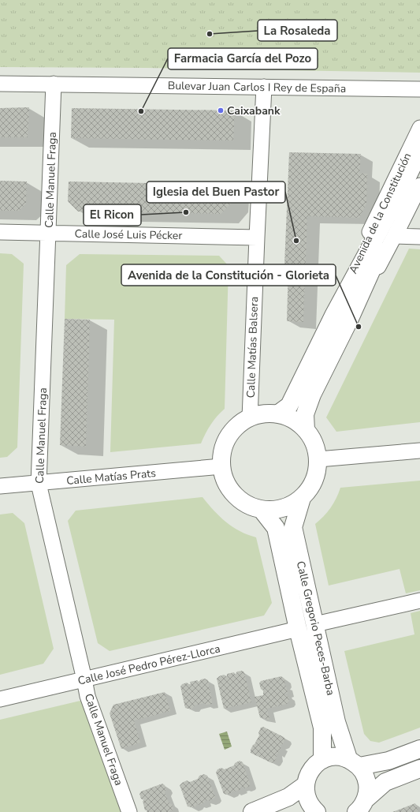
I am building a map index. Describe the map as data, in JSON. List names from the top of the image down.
{
  "streets": {
    "street": [
      "Bulevar Juan Carlos I Rey de España",
      "Calle Manuel Fraga",
      "Avenida de la Constitución",
      "Calle José Luis Pécker",
      "Calle Matías Balsera",
      "Calle Matías Prats",
      "Calle Gregorio Peces-Barba",
      "Calle José Pedro Pérez-Llorca"
    ]
  },
  "crossings": [
    ["Bulevar Juan Carlos I Rey de España", "Calle Manuel Fraga"],
    ["Bulevar Juan Carlos I Rey de España", "Calle Matías Balsera"],
    ["Calle Manuel Fraga", "Calle José Luis Pécker"],
    ["Calle Manuel Fraga", "Calle Matías Prats"],
    ["Calle Manuel Fraga", "Calle José Pedro Pérez-Llorca"],
    ["Avenida de la Constitución", "Calle Matías Balsera"],
    ["Avenida de la Constitución", "Calle Matías Prats"],
    ["Avenida de la Constitución", "Calle Gregorio Peces-Barba"],
    ["Calle José Luis Pécker", "Calle Matías Balsera"],
    ["Calle Matías Balsera", "Calle Matías Prats"],
    ["Calle Matías Balsera", "Calle Gregorio Peces-Barba"],
    ["Calle Matías Prats", "Calle Gregorio Peces-Barba"],
    ["Calle Gregorio Peces-Barba", "Calle José Pedro Pérez-Llorca"]
  ],
  "places": [
    "La Rosaleda",
    "Caixabank",
    "Farmacia García del Pozo",
    "El Ricon",
    "Iglesia del Buen Pastor",
    "Avenida de la Constitución - Glorieta"
  ]
}
